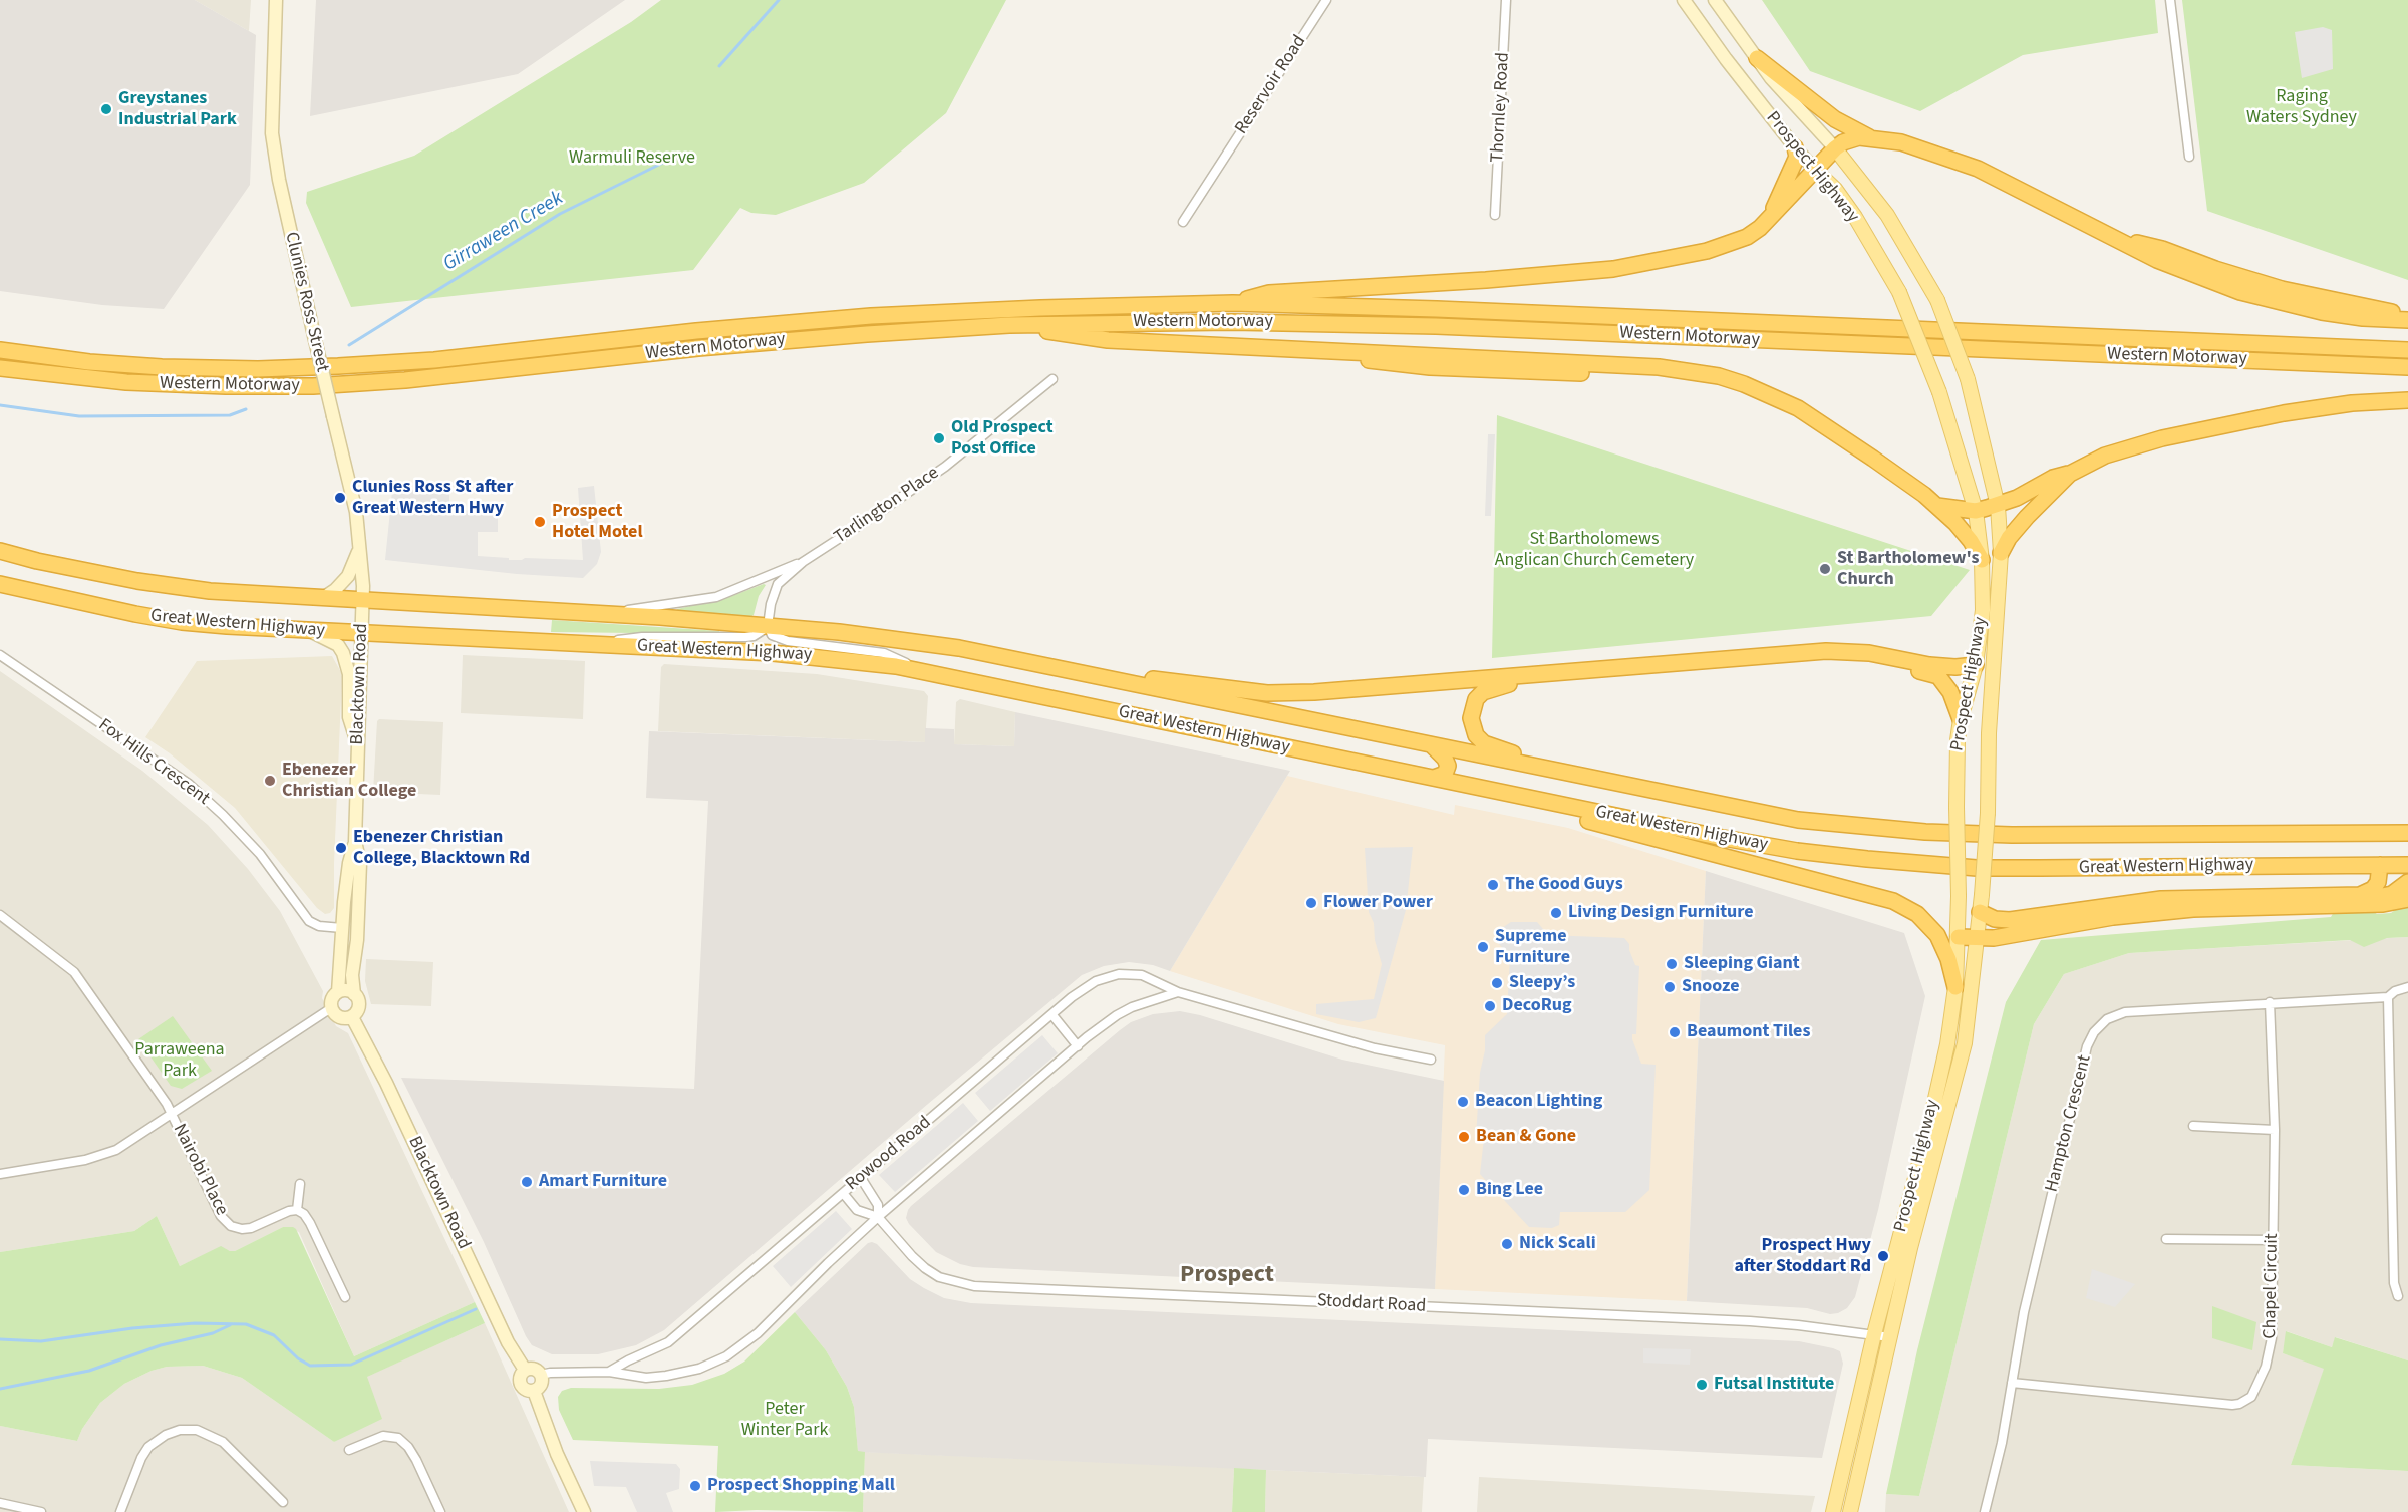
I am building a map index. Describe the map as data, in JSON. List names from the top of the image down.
{
  "streets": {
    "highway": ["Western Motorway", "Great Western Highway"],
    "main road": ["Prospect Highway", "Clunies Ross Street", "Blacktown Road"],
    "street": [
      "Reservoir Road",
      "Thornley Road",
      "Tarlington Place",
      "Fox Hills Crescent",
      "Hampton Crescent",
      "Rowood Road",
      "Nairobi Place",
      "Chapel Circuit",
      "Stoddart Road"
    ]
  },
  "crossings": [
    ["Prospect Highway", "Stoddart Road"],
    ["Clunies Ross Street", "Great Western Highway"],
    ["Clunies Ross Street", "Blacktown Road"],
    ["Tarlington Place", "Great Western Highway"],
    ["Great Western Highway", "Blacktown Road"],
    ["Blacktown Road", "Fox Hills Crescent"],
    ["Blacktown Road", "Rowood Road"],
    ["Hampton Crescent", "Chapel Circuit"],
    ["Rowood Road", "Stoddart Road"]
  ],
  "districts": ["Prospect"],
  "water": ["Girraween Creek"],
  "parks": [
    "Raging Waters Sydney",
    "Warmuli Reserve",
    "St Bartholomews Anglican Church Cemetery",
    "Parraweena Park",
    "Peter Winter Park"
  ],
  "places": [
    "Greystanes Industrial Park",
    "Old Prospect Post Office",
    "Clunies Ross St after Great Western Hwy",
    "Prospect Hotel Motel",
    "St Bartholomew's Church",
    "Ebenezer Christian College",
    "Ebenezer Christian College, Blacktown Rd",
    "The Good Guys",
    "Flower Power",
    "Living Design Furniture",
    "Supreme Furniture",
    "Sleeping Giant",
    "Sleepy’s",
    "Snooze",
    "DecoRug",
    "Beaumont Tiles",
    "Beacon Lighting",
    "Bean & Gone",
    "Amart Furniture",
    "Bing Lee",
    "Nick Scali",
    "Prospect Hwy after Stoddart Rd",
    "Futsal Institute",
    "Prospect Shopping Mall"
  ]
}
